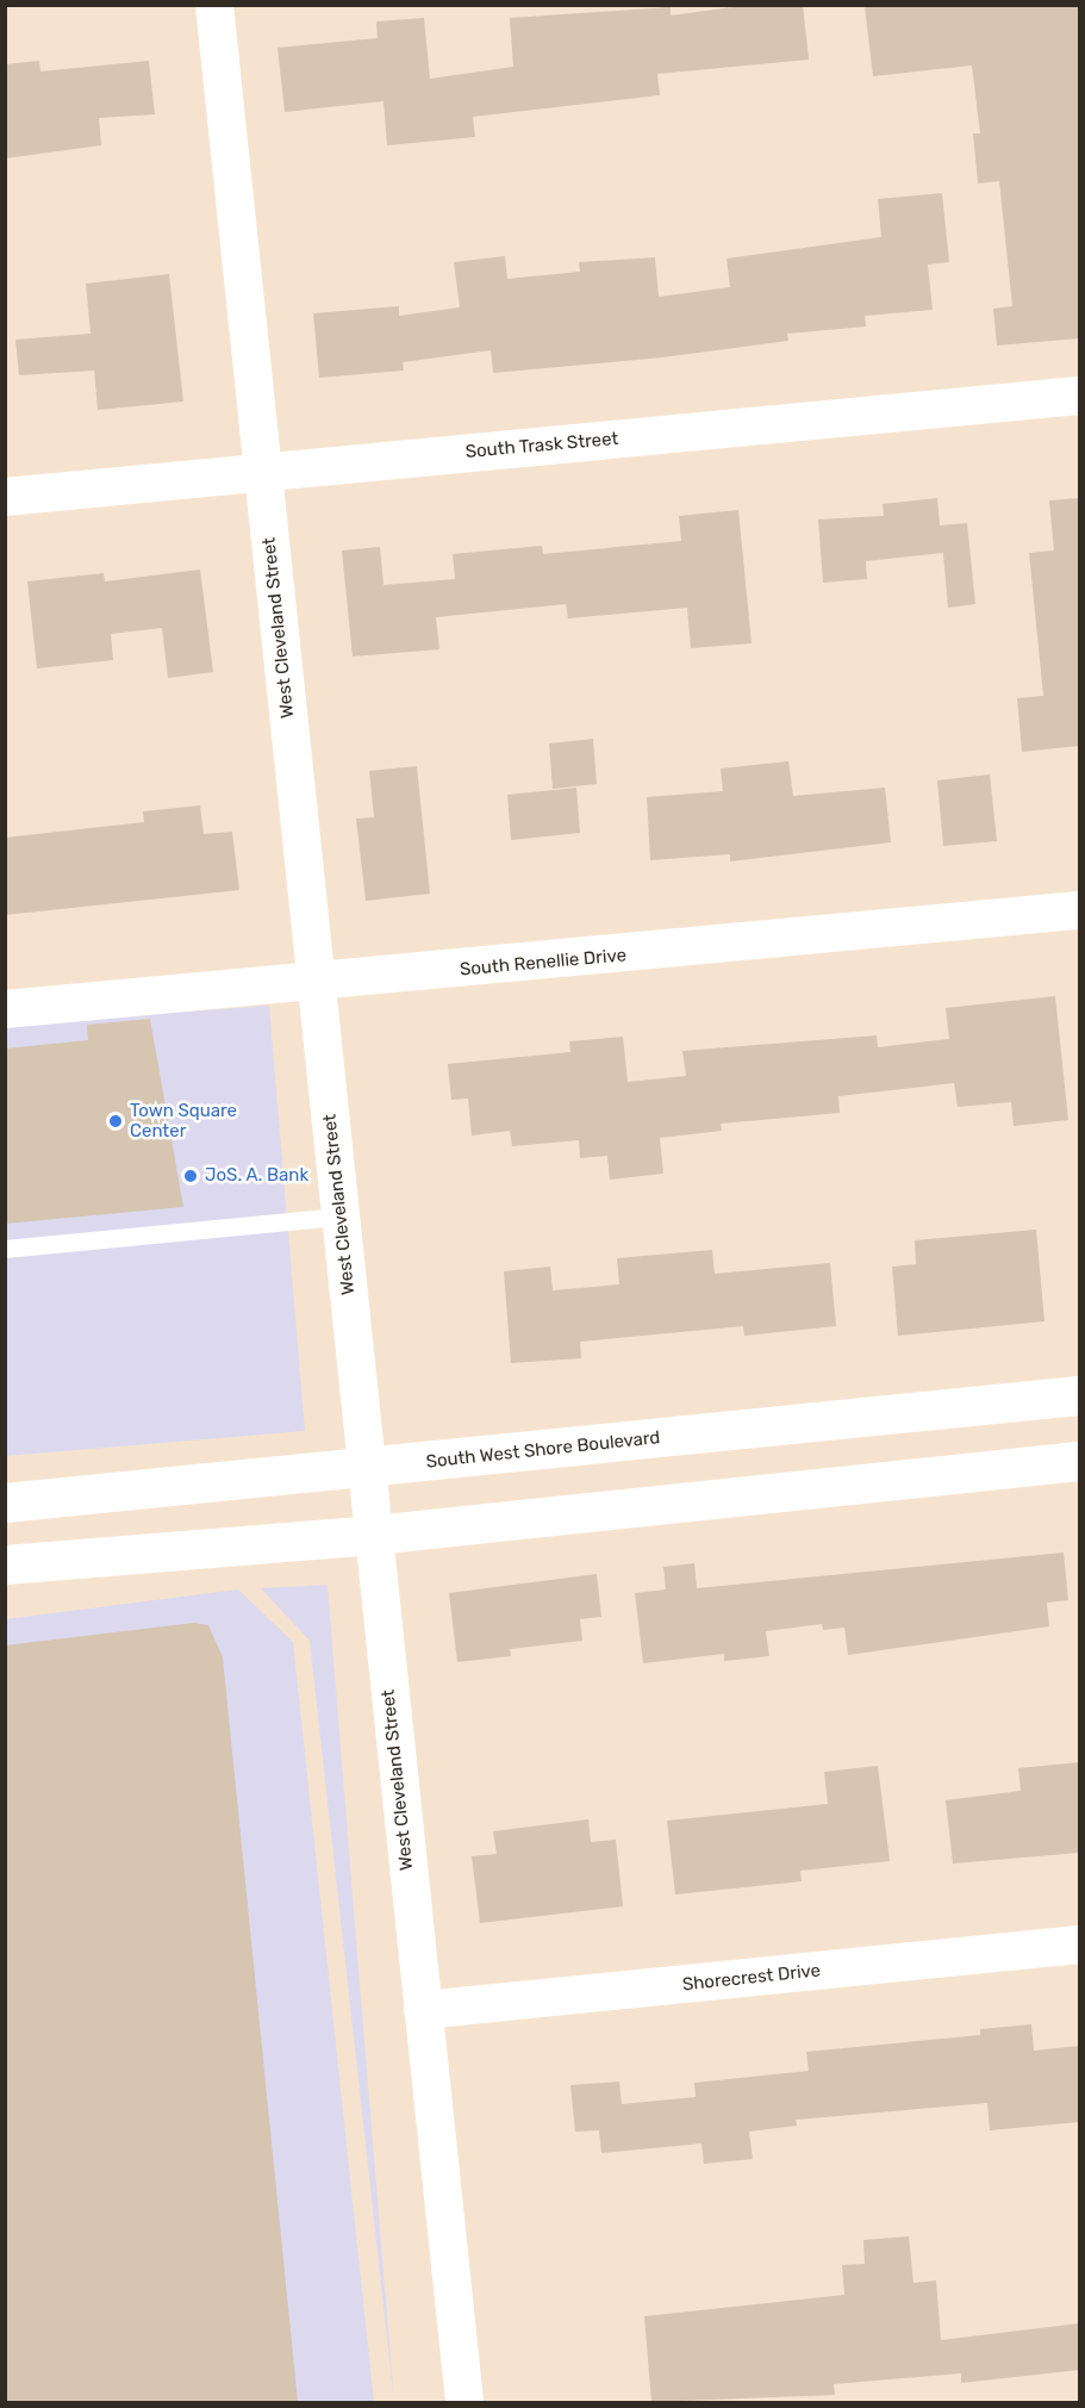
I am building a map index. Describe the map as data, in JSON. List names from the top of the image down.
{
  "streets": {
    "street": [
      "South Trask Street",
      "West Cleveland Street",
      "South Renellie Drive",
      "South West Shore Boulevard",
      "Shorecrest Drive"
    ]
  },
  "crossings": [
    ["South Trask Street", "West Cleveland Street"],
    ["West Cleveland Street", "South Renellie Drive"],
    ["West Cleveland Street", "South West Shore Boulevard"],
    ["West Cleveland Street", "Shorecrest Drive"]
  ],
  "places": ["Town Square Center", "JoS. A. Bank"]
}
